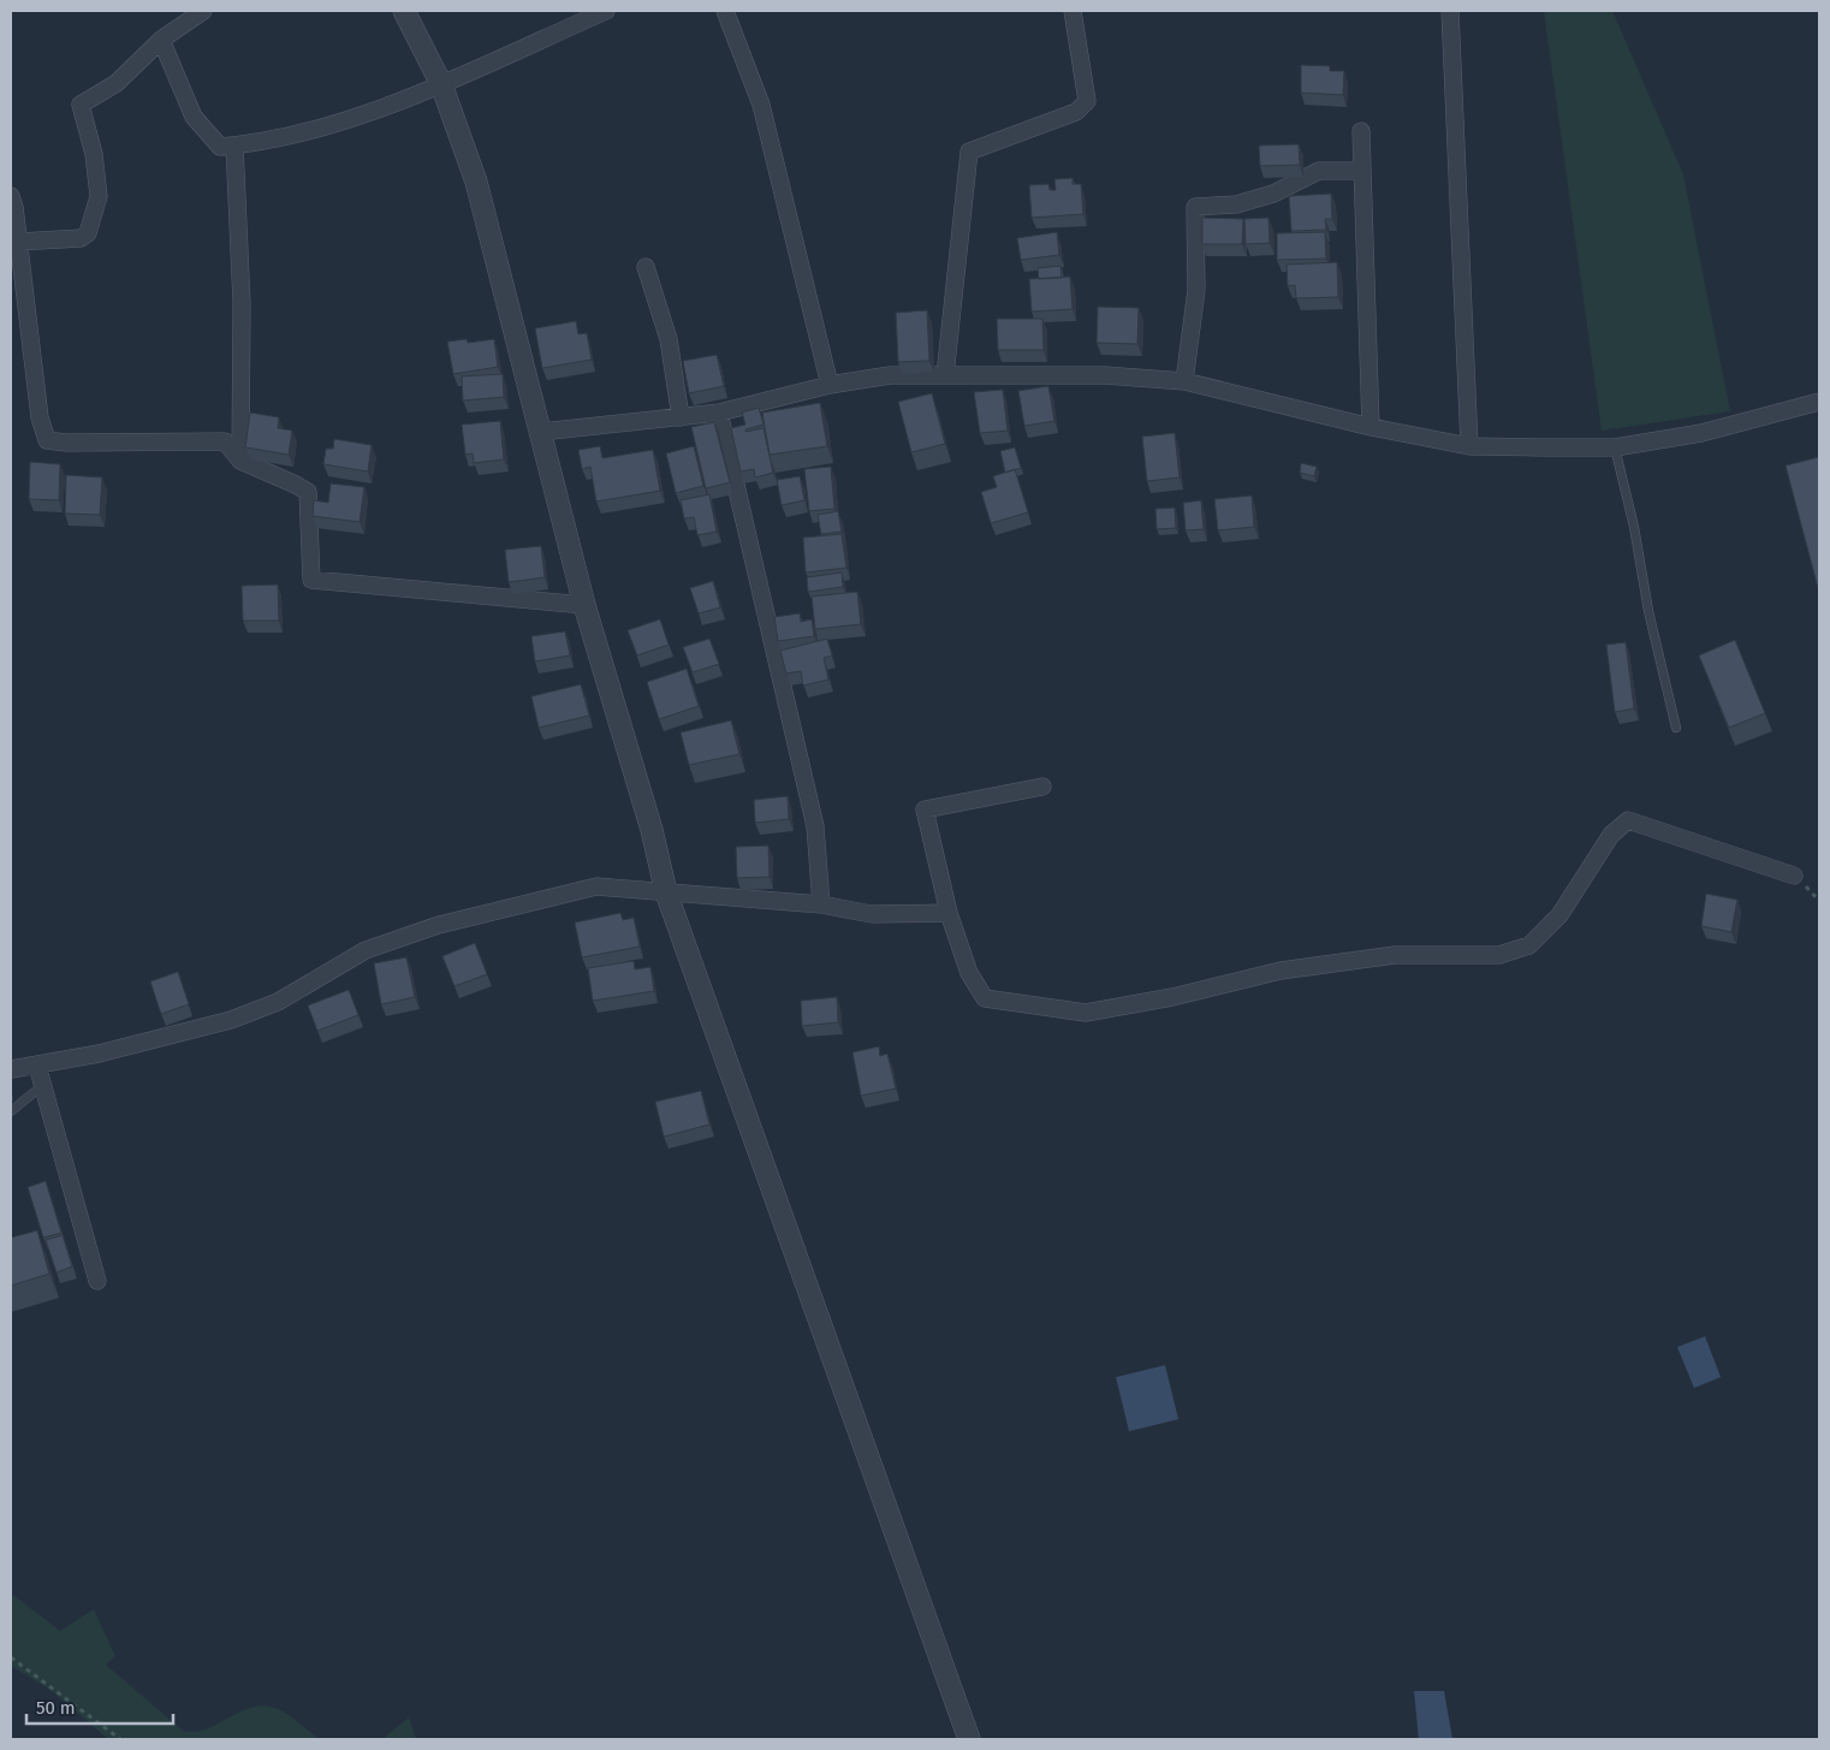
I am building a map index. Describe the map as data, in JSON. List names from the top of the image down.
{
  "scale_bar": "50 m"
}
